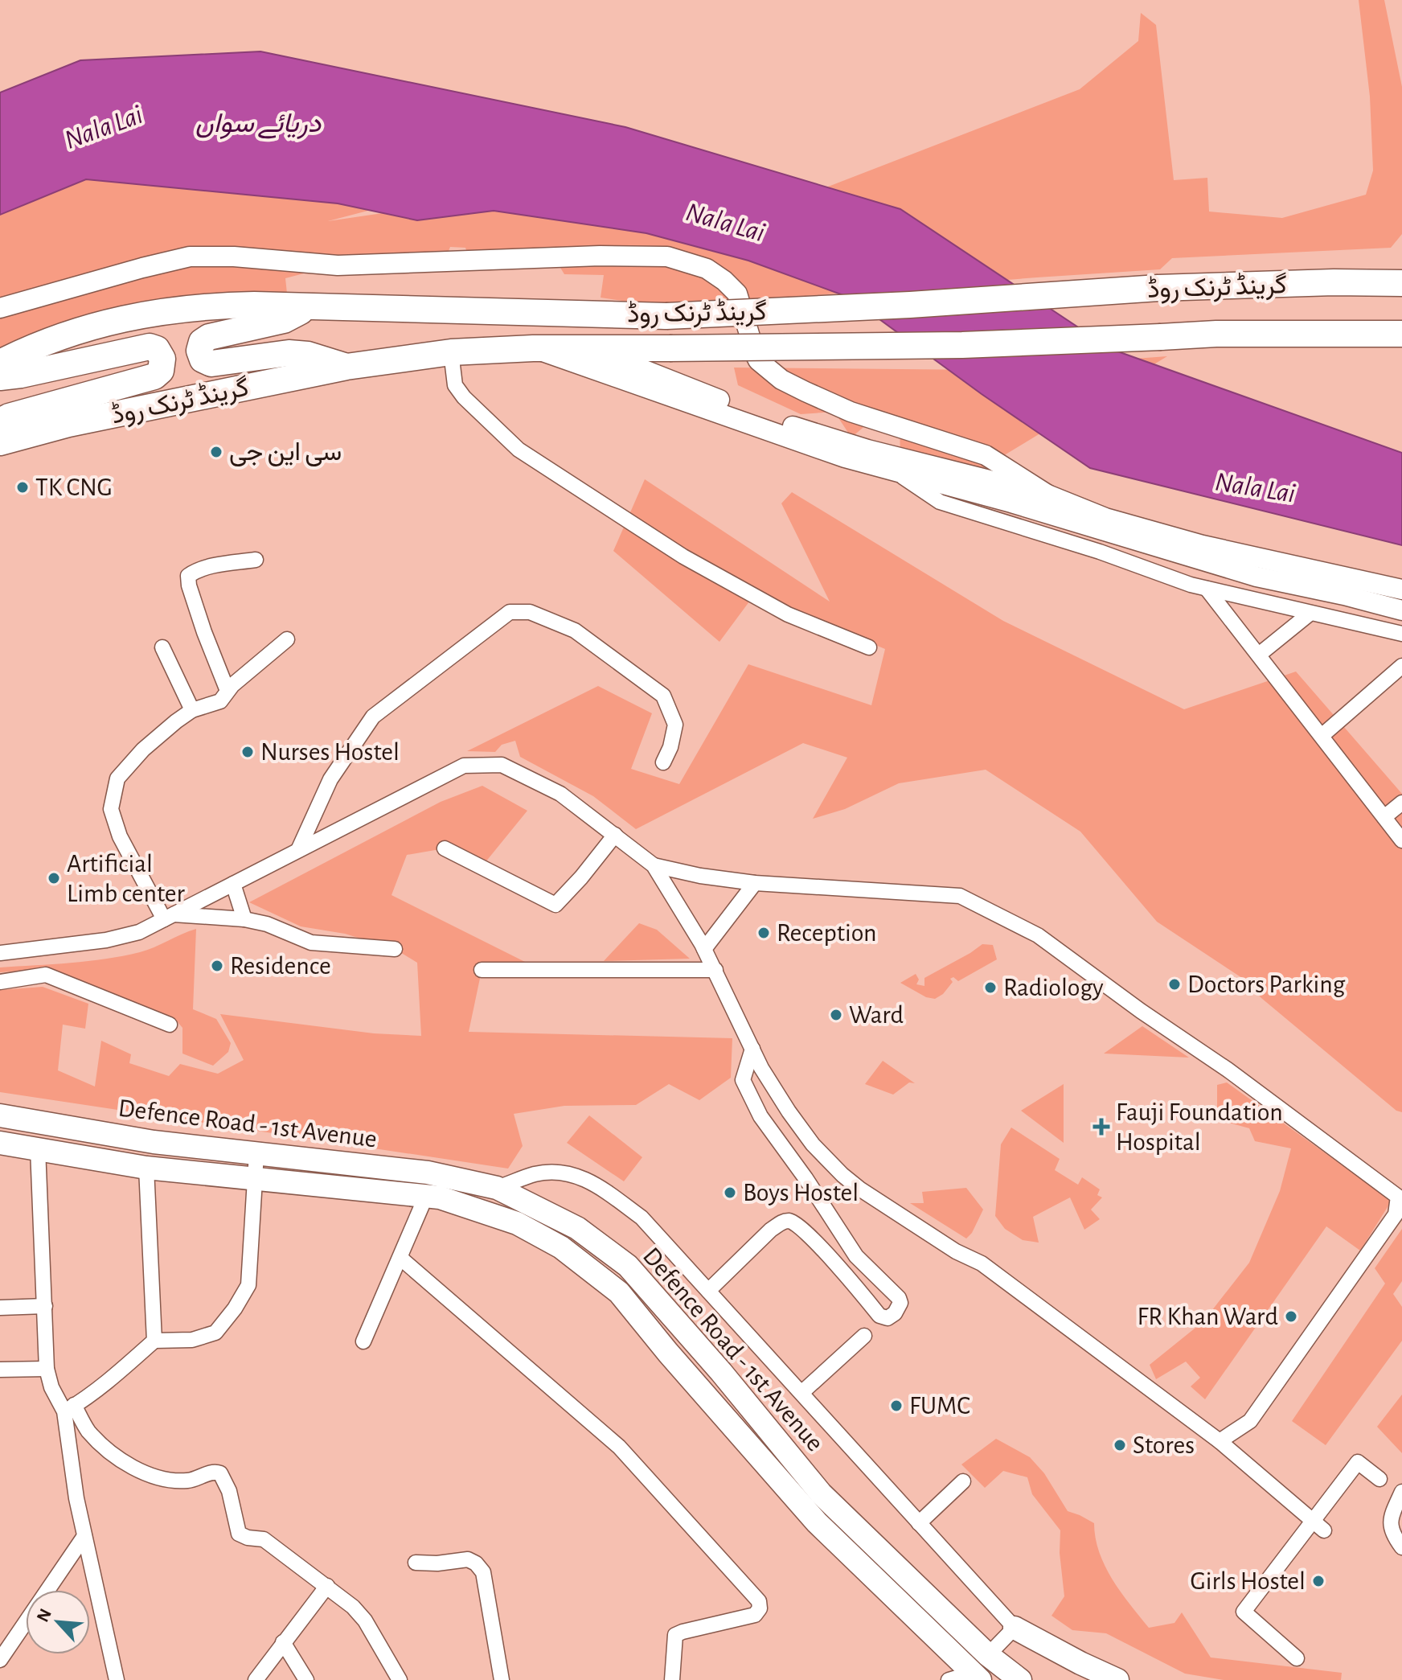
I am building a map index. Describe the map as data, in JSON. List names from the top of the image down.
{
  "streets": {
    "highway": ["گرینڈ ٹرنک روڈ"],
    "main road": ["Defence Road - 1st Avenue"]
  },
  "water": ["دریائے سواں", "Nala Lai"],
  "places": {
    "other": [
      "سی این جی",
      "TK CNG",
      "Nurses Hostel",
      "Artificial Limb center",
      "Reception",
      "Residence",
      "Doctors Parking",
      "Radiology",
      "Ward",
      "Boys Hostel",
      "FR Khan Ward",
      "FUMC",
      "Stores",
      "Girls Hostel"
    ],
    "health": ["Fauji Foundation Hospital"]
  },
  "north": "top left"
}
